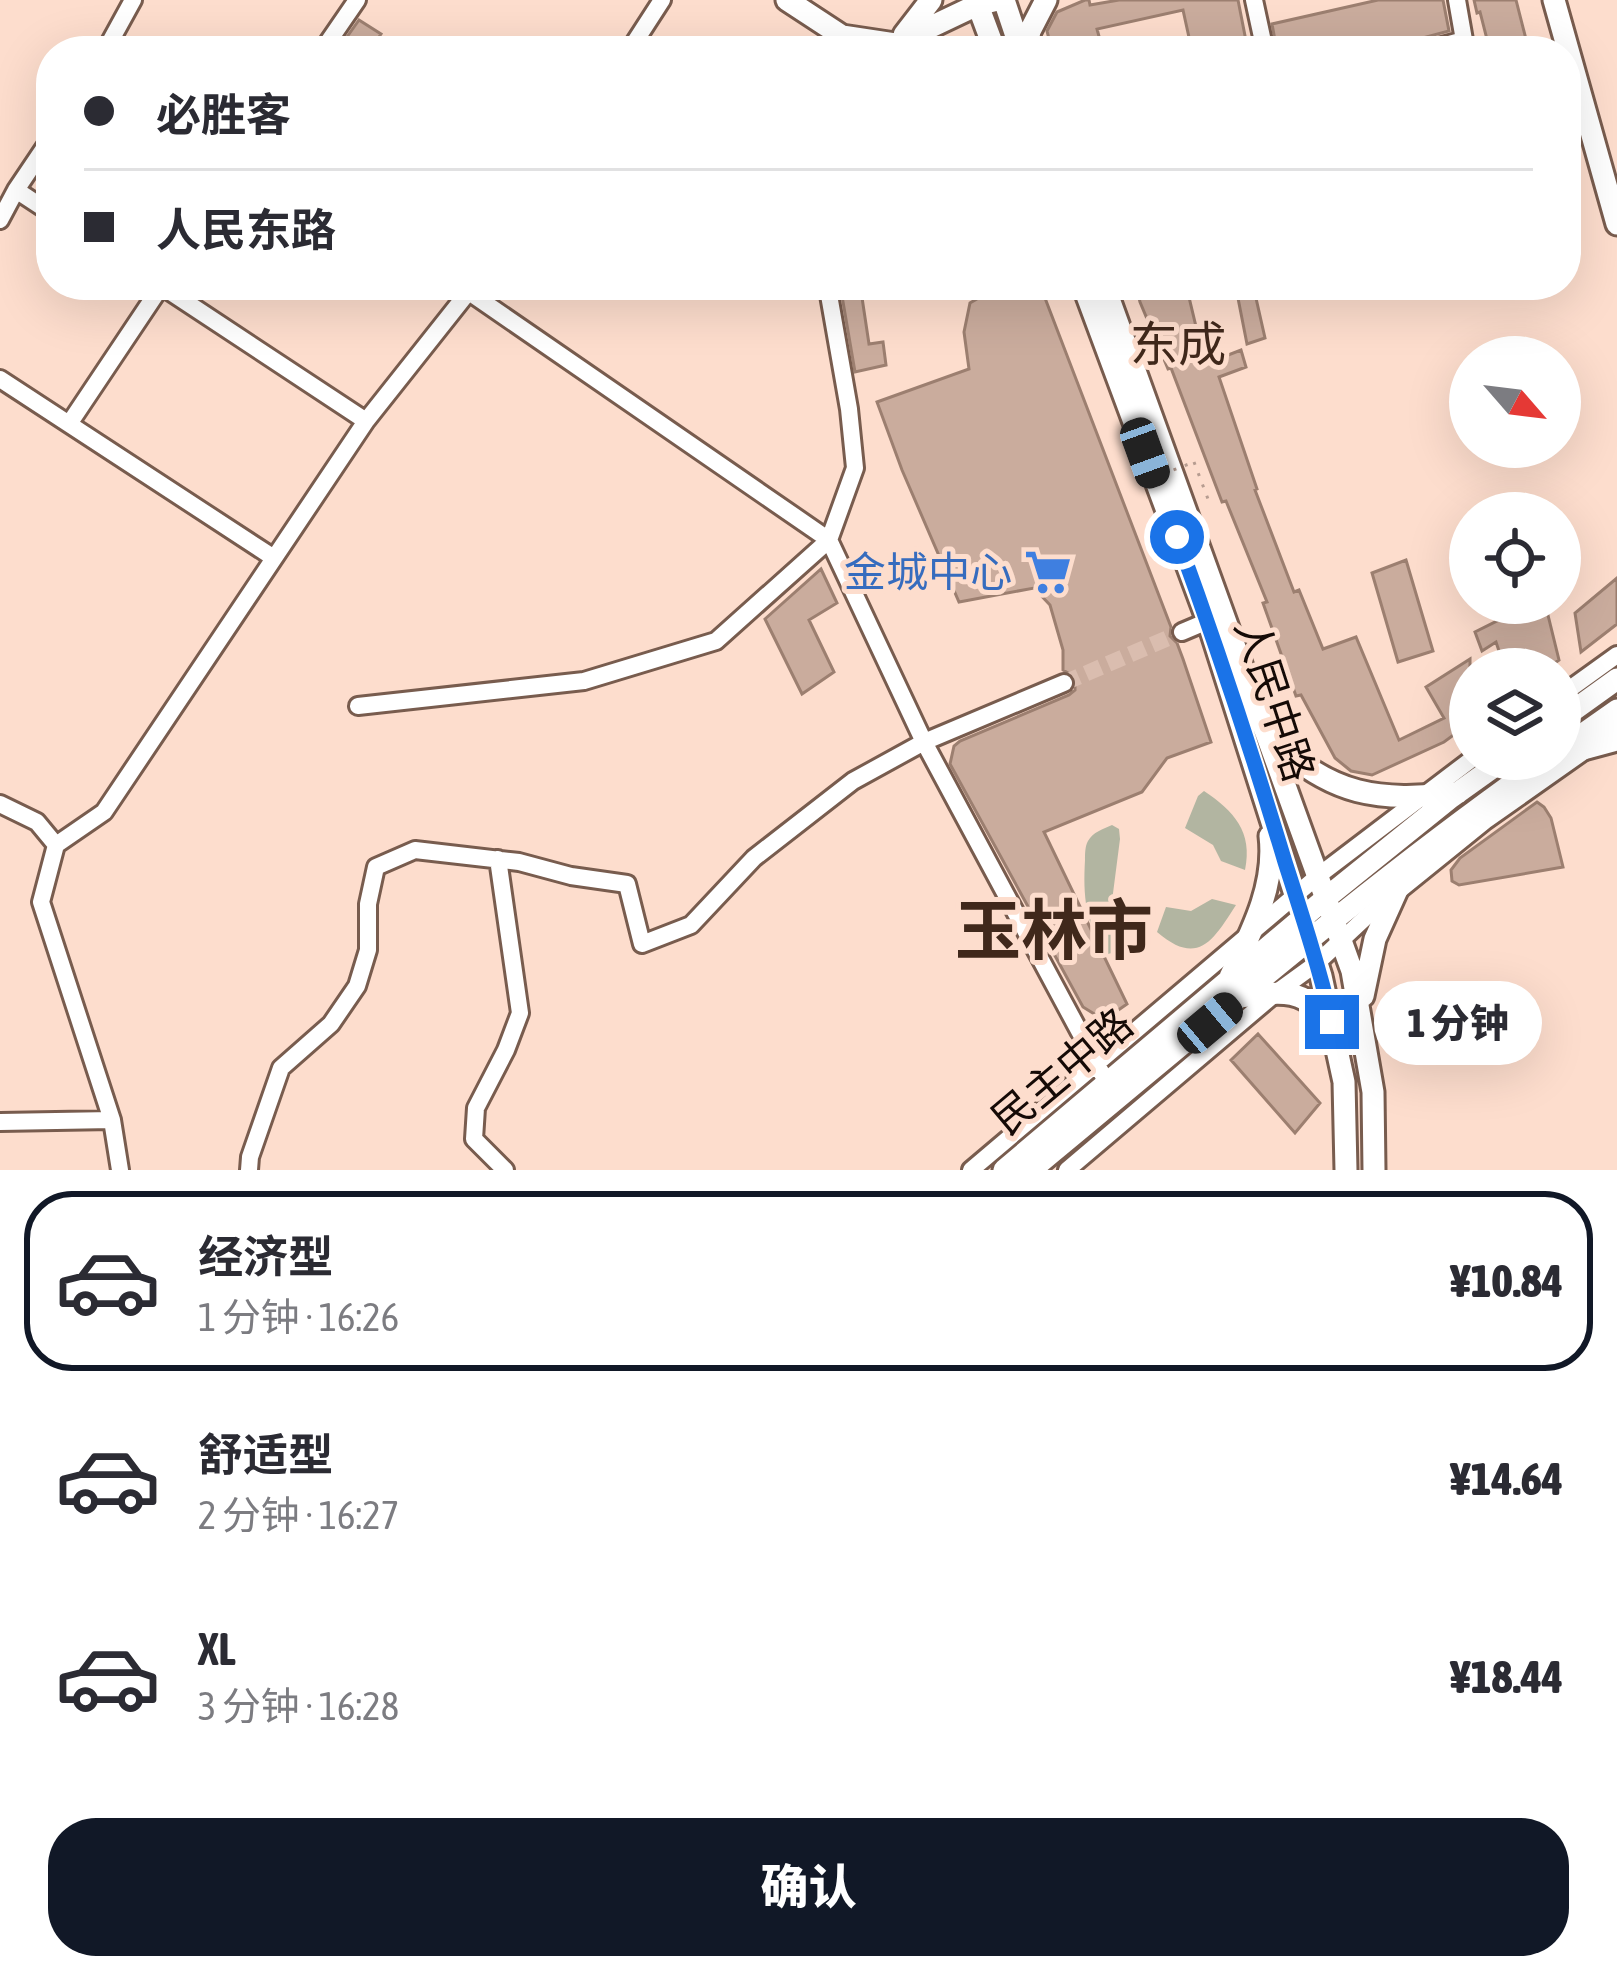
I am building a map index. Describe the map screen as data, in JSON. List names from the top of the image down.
{
  "streets": {
    "main road": ["人民中路", "民主中路"]
  },
  "crossings": [
    ["人民中路", "民主中路"]
  ],
  "districts": ["东成", "玉林市"],
  "places": {
    "supermarket": ["金城中心"]
  },
  "north": "bottom right",
  "page": {
    "banner": ["必胜客", "人民东路"],
    "bubble": "1 分钟",
    "list": [
      {
        "name": "经济型",
        "note": "1 分钟 · 16:26",
        "value": "¥10.84"
      },
      {
        "name": "舒适型",
        "note": "2 分钟 · 16:27",
        "value": "¥14.64"
      },
      {
        "name": "XL",
        "note": "3 分钟 · 16:28",
        "value": "¥18.44"
      }
    ],
    "buttons": "确认"
  }
}
